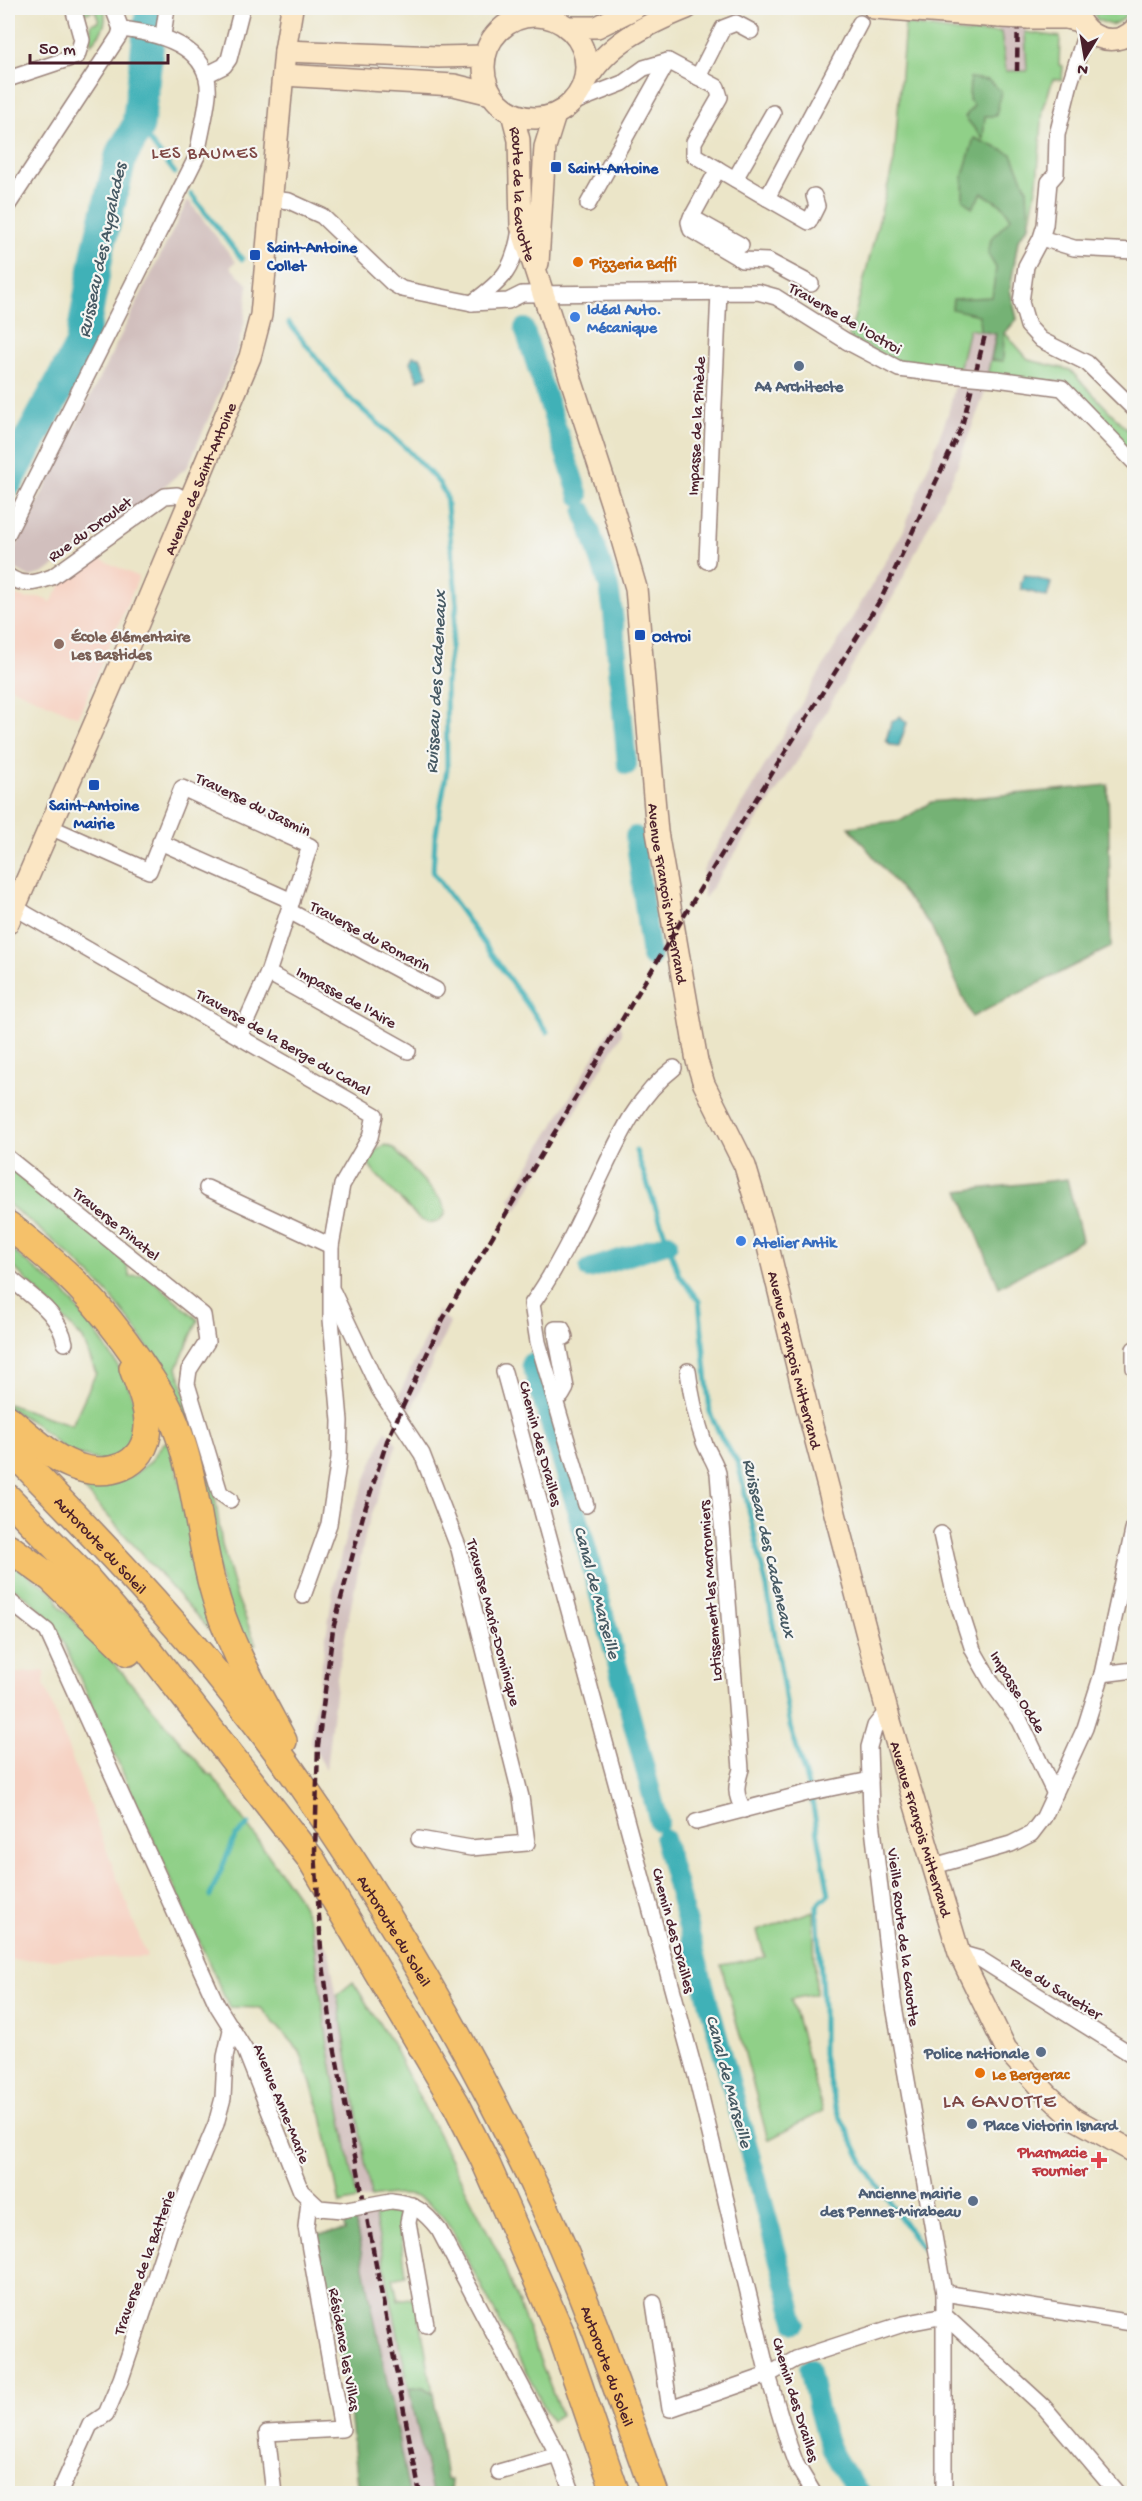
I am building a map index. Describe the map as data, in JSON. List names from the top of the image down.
{
  "streets": {
    "highway": ["Autoroute du Soleil"],
    "main road": ["Route de la Gavotte", "Avenue de Saint-Antoine", "Avenue François Mitterrand"],
    "street": [
      "Traverse de l'Octroi",
      "Impasse de la Pinède",
      "Rue du Droulet",
      "Traverse du Jasmin",
      "Traverse du Romarin",
      "Impasse de l'Aire",
      "Traverse de la Berge du Canal",
      "Traverse Pinatel",
      "Chemin des Drailles",
      "Lotissement les Marronniers",
      "Traverse Marie-Dominique",
      "Impasse Odde",
      "Vieille Route de la Gavotte",
      "Rue du Savetier",
      "Avenue Anne-Marie",
      "Traverse de la Batterie",
      "Résidence les Villas"
    ]
  },
  "crossings": [
    ["Route de la Gavotte", "Traverse de l'Octroi"],
    ["Route de la Gavotte", "Avenue François Mitterrand"],
    ["Traverse de l'Octroi", "Impasse de la Pinède"],
    ["Traverse de l'Octroi", "Avenue de Saint-Antoine"],
    ["Avenue de Saint-Antoine", "Rue du Droulet"],
    ["Avenue de Saint-Antoine", "Traverse du Jasmin"],
    ["Avenue de Saint-Antoine", "Traverse de la Berge du Canal"],
    ["Traverse du Jasmin", "Traverse du Romarin"],
    ["Traverse du Jasmin", "Impasse de l'Aire"],
    ["Traverse du Jasmin", "Traverse de la Berge du Canal"],
    ["Avenue François Mitterrand", "Vieille Route de la Gavotte"],
    ["Avenue François Mitterrand", "Rue du Savetier"],
    ["Traverse de la Berge du Canal", "Traverse Marie-Dominique"],
    ["Avenue Anne-Marie", "Traverse de la Batterie"],
    ["Avenue Anne-Marie", "Résidence les Villas"]
  ],
  "districts": ["LES BAUMES", "LA GAVOTTE"],
  "water": ["Ruisseau des Aygalades", "Ruisseau des Cadeneaux", "Canal de Marseille"],
  "places": {
    "transit": [
      "Saint-Antoine",
      "Saint-Antoine Collet",
      "Octroi",
      "Saint-Antoine Mairie"
    ],
    "other": [
      "Pizzeria Baffi",
      "Idéal Auto. Mécanique",
      "A4 Architecte",
      "École élémentaire Les Bastides",
      "Atelier Antik",
      "Police nationale",
      "Le Bergerac",
      "Place Victorin Isnard",
      "Ancienne mairie des Pennes-Mirabeau"
    ],
    "health": ["Pharmacie Fournier"]
  },
  "scale_bar": "50 m",
  "north": "bottom"
}
